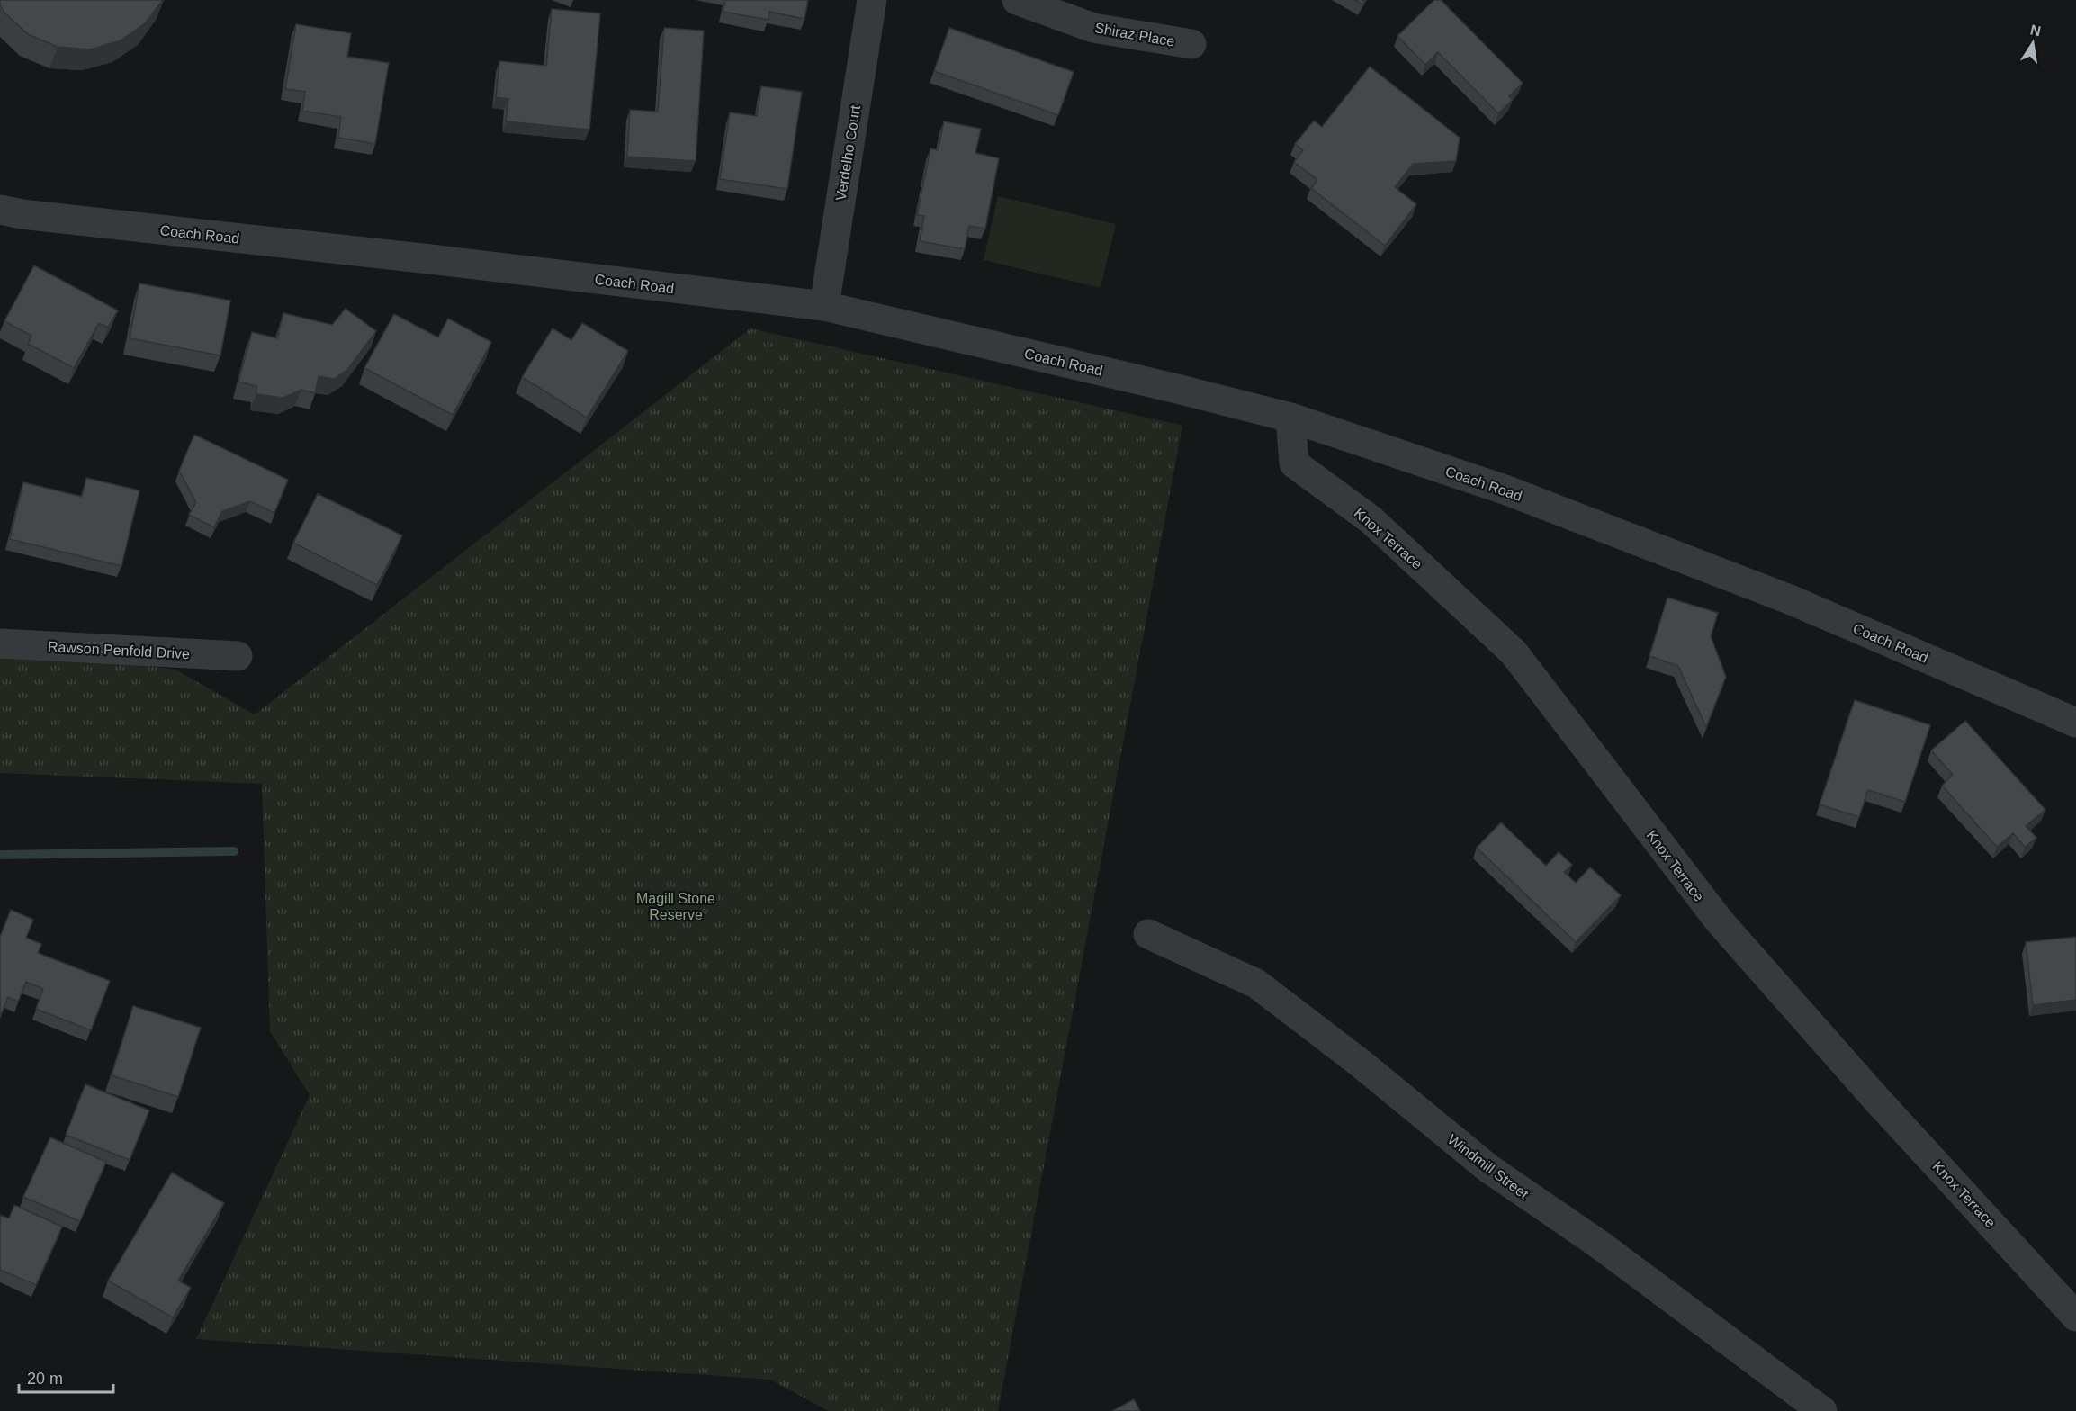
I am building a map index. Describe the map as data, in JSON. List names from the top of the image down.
{
  "streets": {
    "street": [
      "Shiraz Place",
      "Verdelho Court",
      "Coach Road",
      "Knox Terrace",
      "Rawson Penfold Drive",
      "Windmill Street"
    ]
  },
  "crossings": [
    ["Verdelho Court", "Coach Road"],
    ["Coach Road", "Knox Terrace"]
  ],
  "parks": ["Magill Stone Reserve"],
  "scale_bar": "20 m",
  "north": "top"
}
